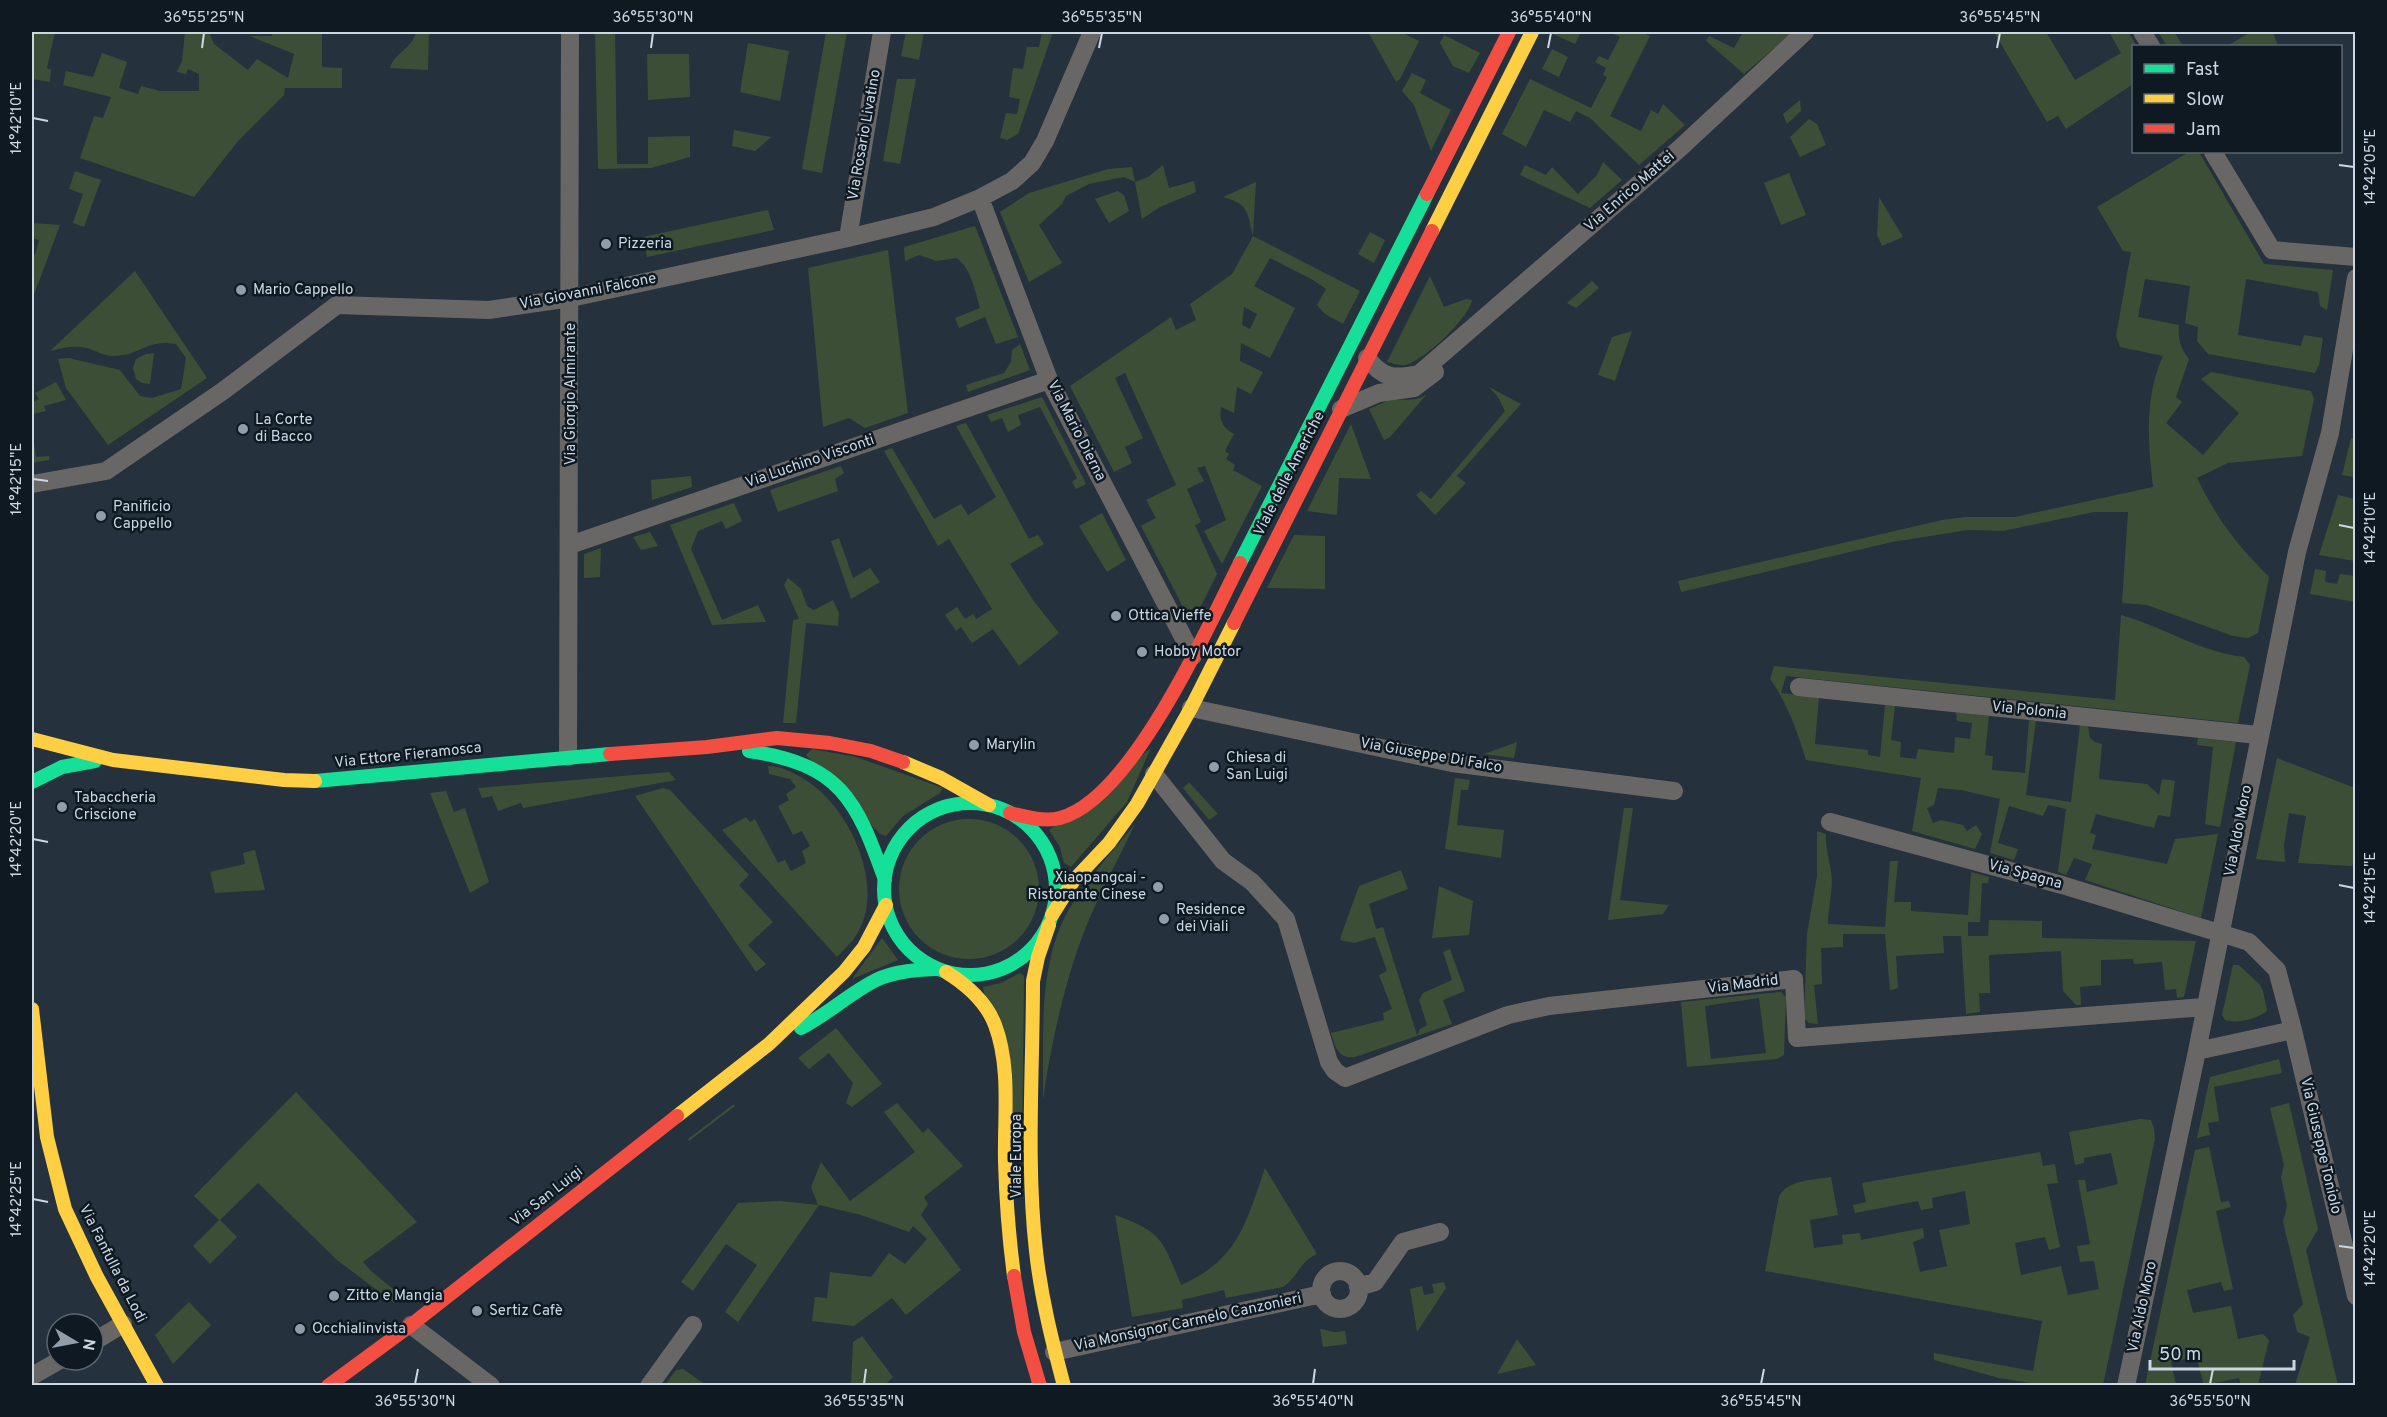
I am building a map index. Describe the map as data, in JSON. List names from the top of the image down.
{
  "streets": {
    "main road": [
      "Viale delle Americhe",
      "Via Ettore Fieramosca",
      "Viale Europa",
      "Via San Luigi",
      "Via Fanfulla da Lodi"
    ],
    "street": [
      "Via Rosario Livatino",
      "Via Enrico Mattei",
      "Via Giovanni Falcone",
      "Via Giorgio Almirante",
      "Via Mario Dierna",
      "Via Luchino Visconti",
      "Via Polonia",
      "Via Giuseppe Di Falco",
      "Via Aldo Moro",
      "Via Spagna",
      "Via Madrid",
      "Via Giuseppe Toniolo",
      "Via Monsignor Carmelo Canzonieri"
    ]
  },
  "crossings": [
    ["Via Rosario Livatino", "Via Giovanni Falcone"],
    ["Via Enrico Mattei", "Viale delle Americhe"],
    ["Via Giovanni Falcone", "Via Giorgio Almirante"],
    ["Via Giovanni Falcone", "Via Mario Dierna"],
    ["Via Giorgio Almirante", "Via Luchino Visconti"],
    ["Via Giorgio Almirante", "Via Ettore Fieramosca"],
    ["Via Mario Dierna", "Via Luchino Visconti"],
    ["Via Mario Dierna", "Viale delle Americhe"],
    ["Viale delle Americhe", "Via Giuseppe Di Falco"],
    ["Viale delle Americhe", "Via Madrid"],
    ["Viale delle Americhe", "Viale Europa"],
    ["Via Polonia", "Via Aldo Moro"],
    ["Via Aldo Moro", "Via Spagna"],
    ["Via Aldo Moro", "Via Madrid"],
    ["Via Spagna", "Via Giuseppe Toniolo"],
    ["Viale Europa", "Via Monsignor Carmelo Canzonieri"]
  ],
  "places": [
    "Pizzeria",
    "Mario Cappello",
    "La Corte di Bacco",
    "Panificio Cappello",
    "Ottica Vieffe",
    "Hobby Motor",
    "Marylin",
    "Chiesa di San Luigi",
    "Tabaccheria Criscione",
    "Xiaopangcai - Ristorante Cinese",
    "Residence dei Viali",
    "Zitto e Mangia",
    "Sertiz Cafè",
    "Occhialinvista"
  ],
  "legend": ["Fast", "Slow", "Jam"],
  "scale_bar": "50 m",
  "north": "right",
  "coordinates": [
    "36°55'25\"N",
    "36°55'30\"N",
    "36°55'35\"N",
    "36°55'40\"N",
    "36°55'45\"N",
    "14°42'10\"E",
    "14°42'05\"E",
    "14°42'15\"E",
    "14°42'20\"E",
    "14°42'25\"E",
    "36°55'50\"N"
  ]
}
